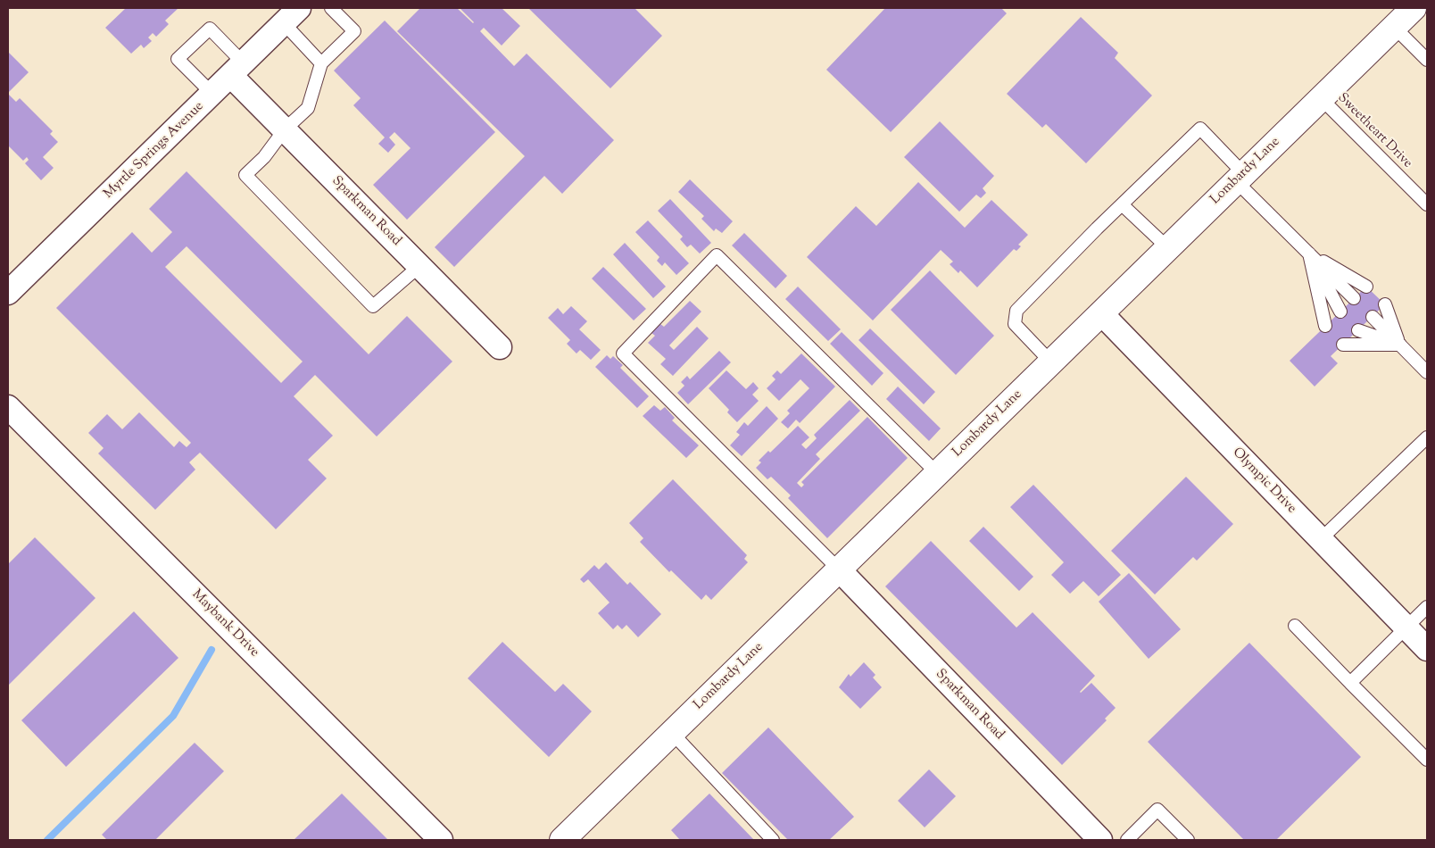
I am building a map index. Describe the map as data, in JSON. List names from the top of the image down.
{
  "streets": {
    "main road": ["Lombardy Lane"],
    "street": [
      "Myrtle Springs Avenue",
      "Sparkman Road",
      "Olympic Drive",
      "Maybank Drive"
    ],
    "lane": ["Sweetheart Drive"]
  },
  "crossings": [
    ["Sweetheart Drive", "Lombardy Lane"],
    ["Myrtle Springs Avenue", "Sparkman Road"],
    ["Lombardy Lane", "Sparkman Road"],
    ["Lombardy Lane", "Olympic Drive"]
  ]
}
